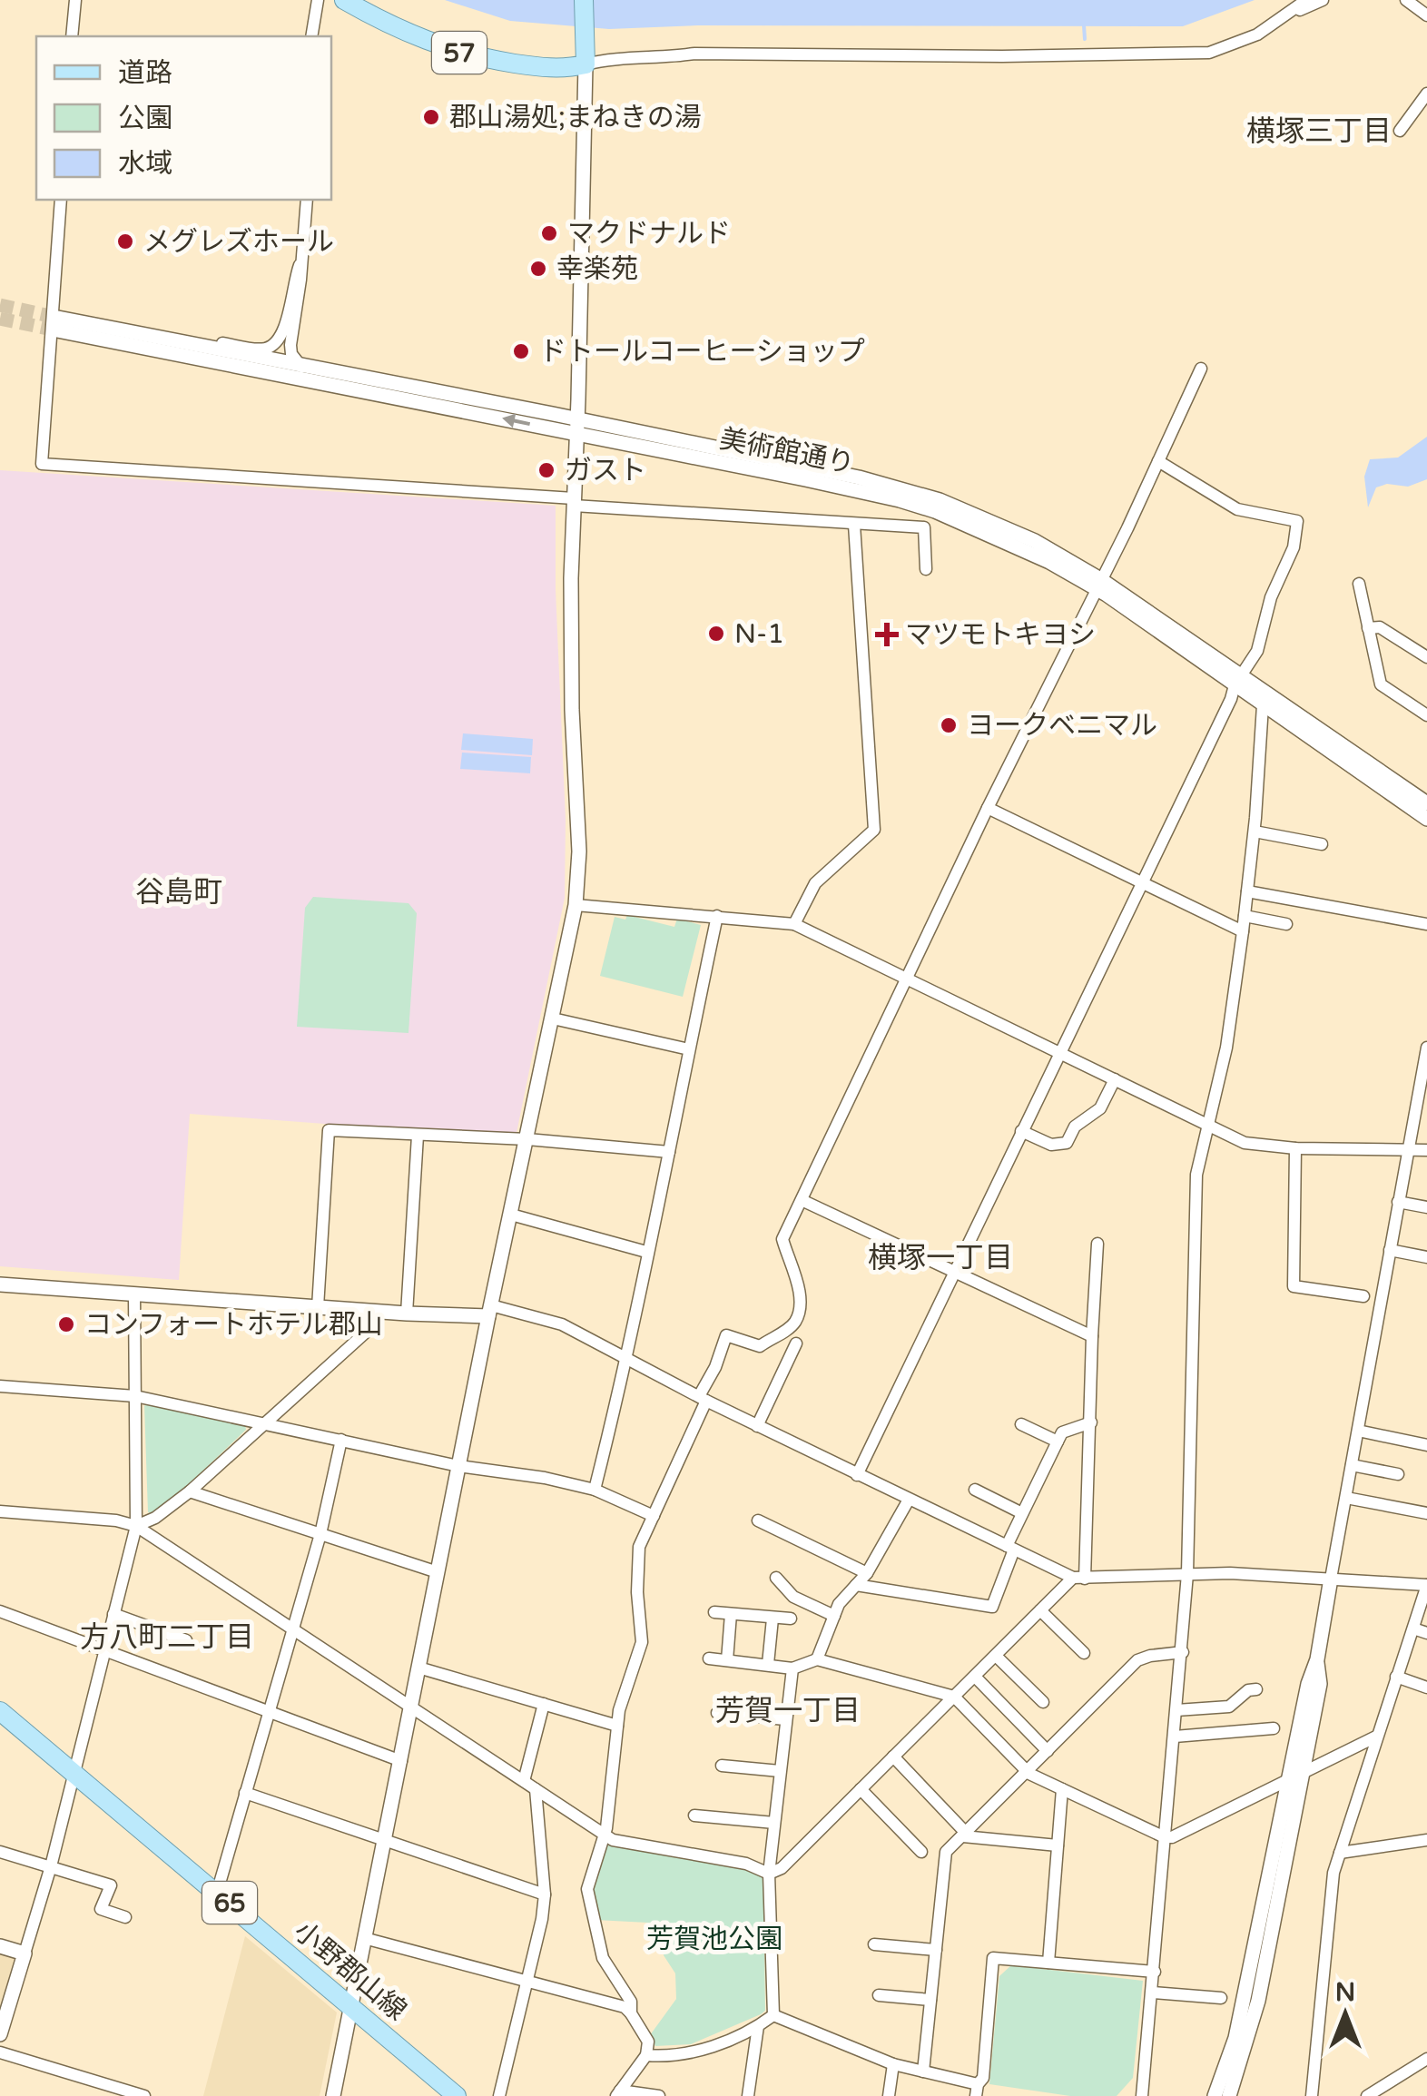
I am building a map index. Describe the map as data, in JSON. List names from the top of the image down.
{
  "streets": {
    "main road": ["57", "65", "小野郡山線"],
    "street": ["美術館通り"]
  },
  "districts": [
    "横塚三丁目",
    "谷島町",
    "横塚一丁目",
    "方八町二丁目",
    "芳賀一丁目"
  ],
  "parks": ["芳賀池公園"],
  "places": {
    "other": [
      "郡山湯処;まねきの湯",
      "マクドナルド",
      "メグレズホール",
      "幸楽苑",
      "ドトールコーヒーショップ",
      "ガスト",
      "N-1",
      "ヨークベニマル",
      "コンフォートホテル郡山"
    ],
    "health": ["マツモトキヨシ"]
  },
  "legend": ["道路", "公園", "水域"],
  "north": "top"
}
